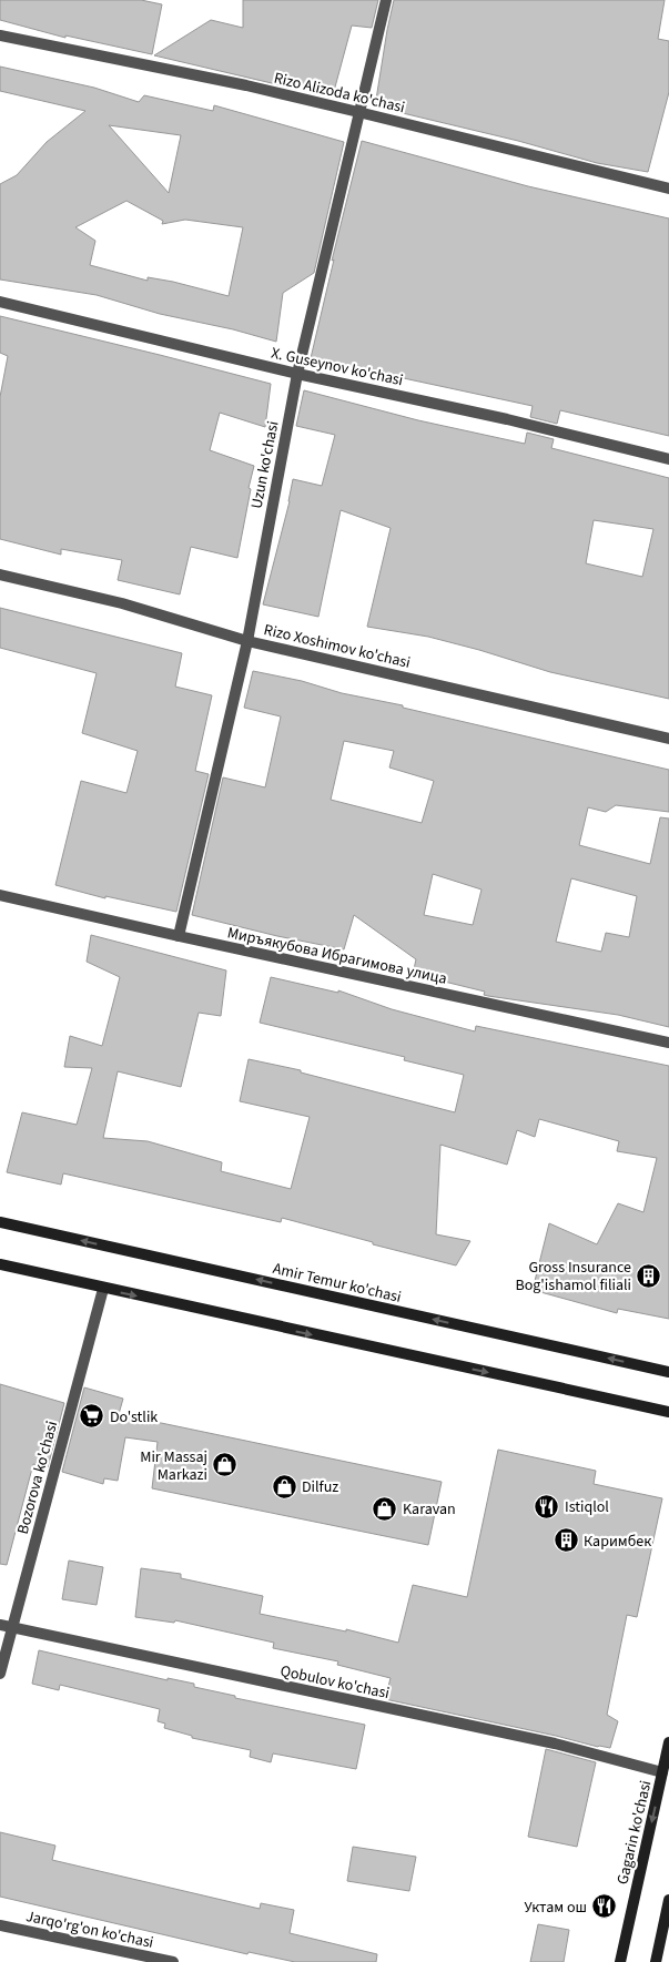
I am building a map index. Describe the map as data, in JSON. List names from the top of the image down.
{
  "streets": {
    "main road": ["Amir Temur ko'chasi", "Gagarin ko'chasi"],
    "street": [
      "Rizo Alizoda ko'chasi",
      "X. Guseynov ko'chasi",
      "Uzun ko'chasi",
      "Rizo Xoshimov ko'chasi",
      "Миръякубова Ибрагимова улица",
      "Bozorova ko'chasi",
      "Qobulov ko'chasi",
      "Jarqo'rg'on ko'chasi"
    ]
  },
  "crossings": [
    ["Rizo Alizoda ko'chasi", "Uzun ko'chasi"],
    ["X. Guseynov ko'chasi", "Uzun ko'chasi"],
    ["Uzun ko'chasi", "Rizo Xoshimov ko'chasi"],
    ["Uzun ko'chasi", "Миръякубова Ибрагимова улица"],
    ["Bozorova ko'chasi", "Qobulov ko'chasi"],
    ["Qobulov ko'chasi", "Gagarin ko'chasi"]
  ],
  "places": {
    "building": ["Gross Insurance Bog'ishamol filiali", "Каримбек"],
    "supermarket": ["Do'stlik"],
    "shop": ["Mir Massaj Markazi", "Dilfuz", "Karavan"],
    "restaurant": ["Istiqlol", "Уктам ош"]
  }
}
